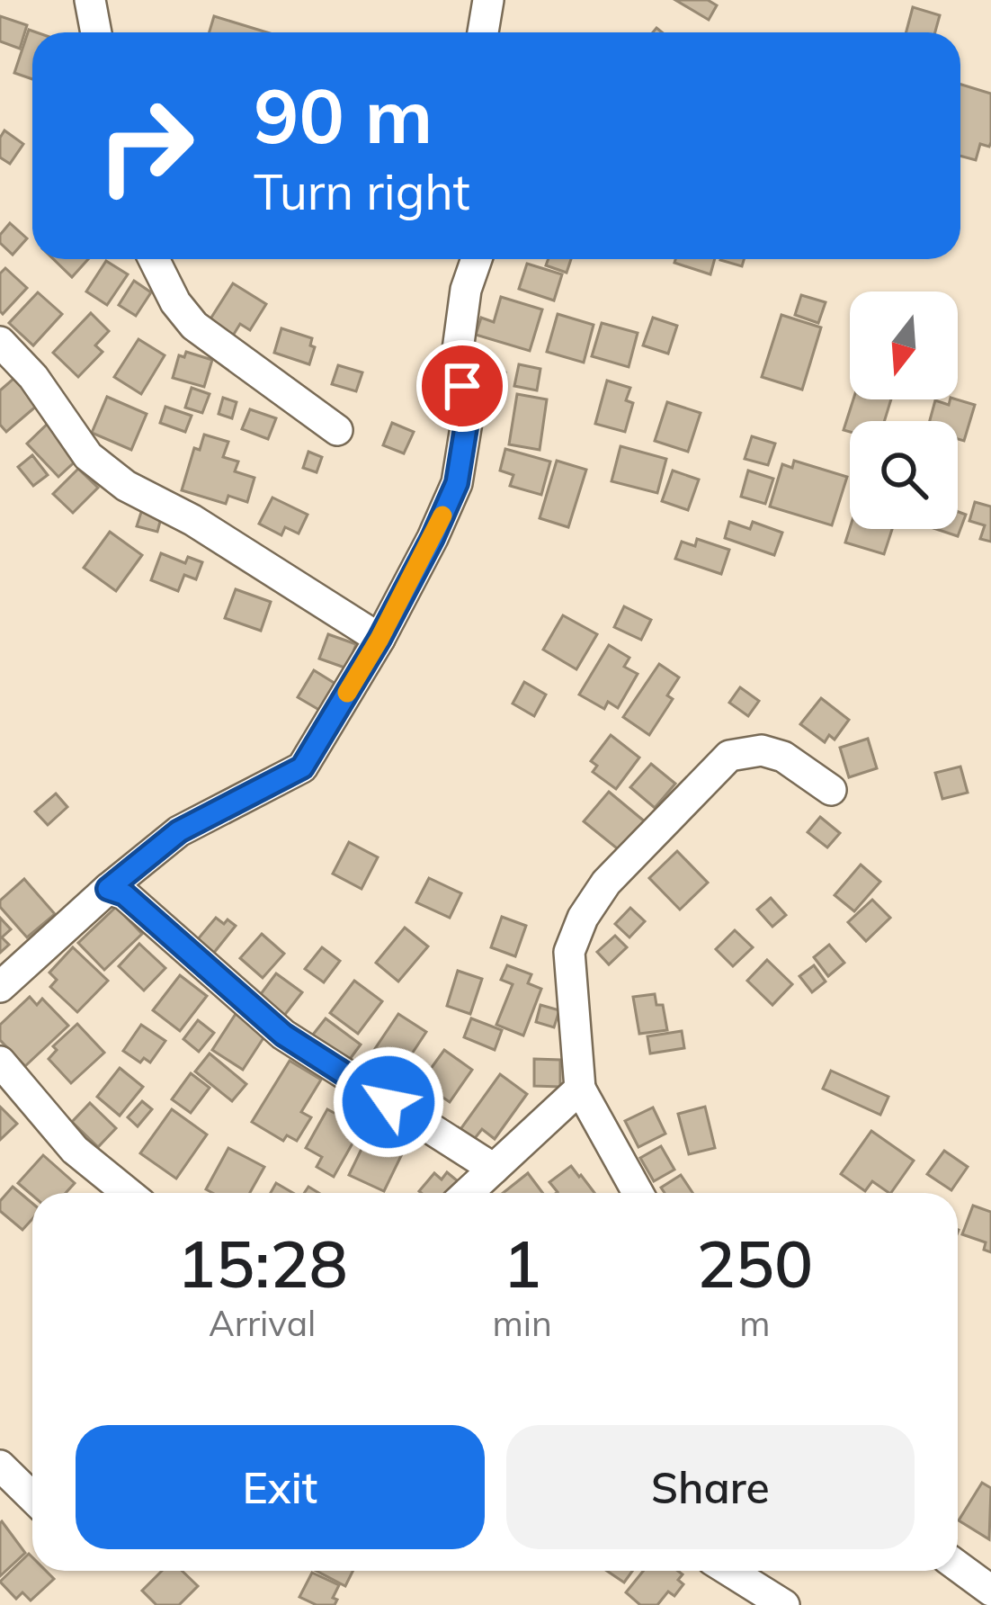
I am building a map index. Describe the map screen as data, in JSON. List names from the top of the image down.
{
  "north": "bottom",
  "page": {
    "turn": ["90 m", "Turn right"],
    "eta": [
      "15:28",
      "Arrival",
      "1",
      "min",
      "250",
      "m"
    ],
    "buttons": ["Exit", "Share"]
  }
}
